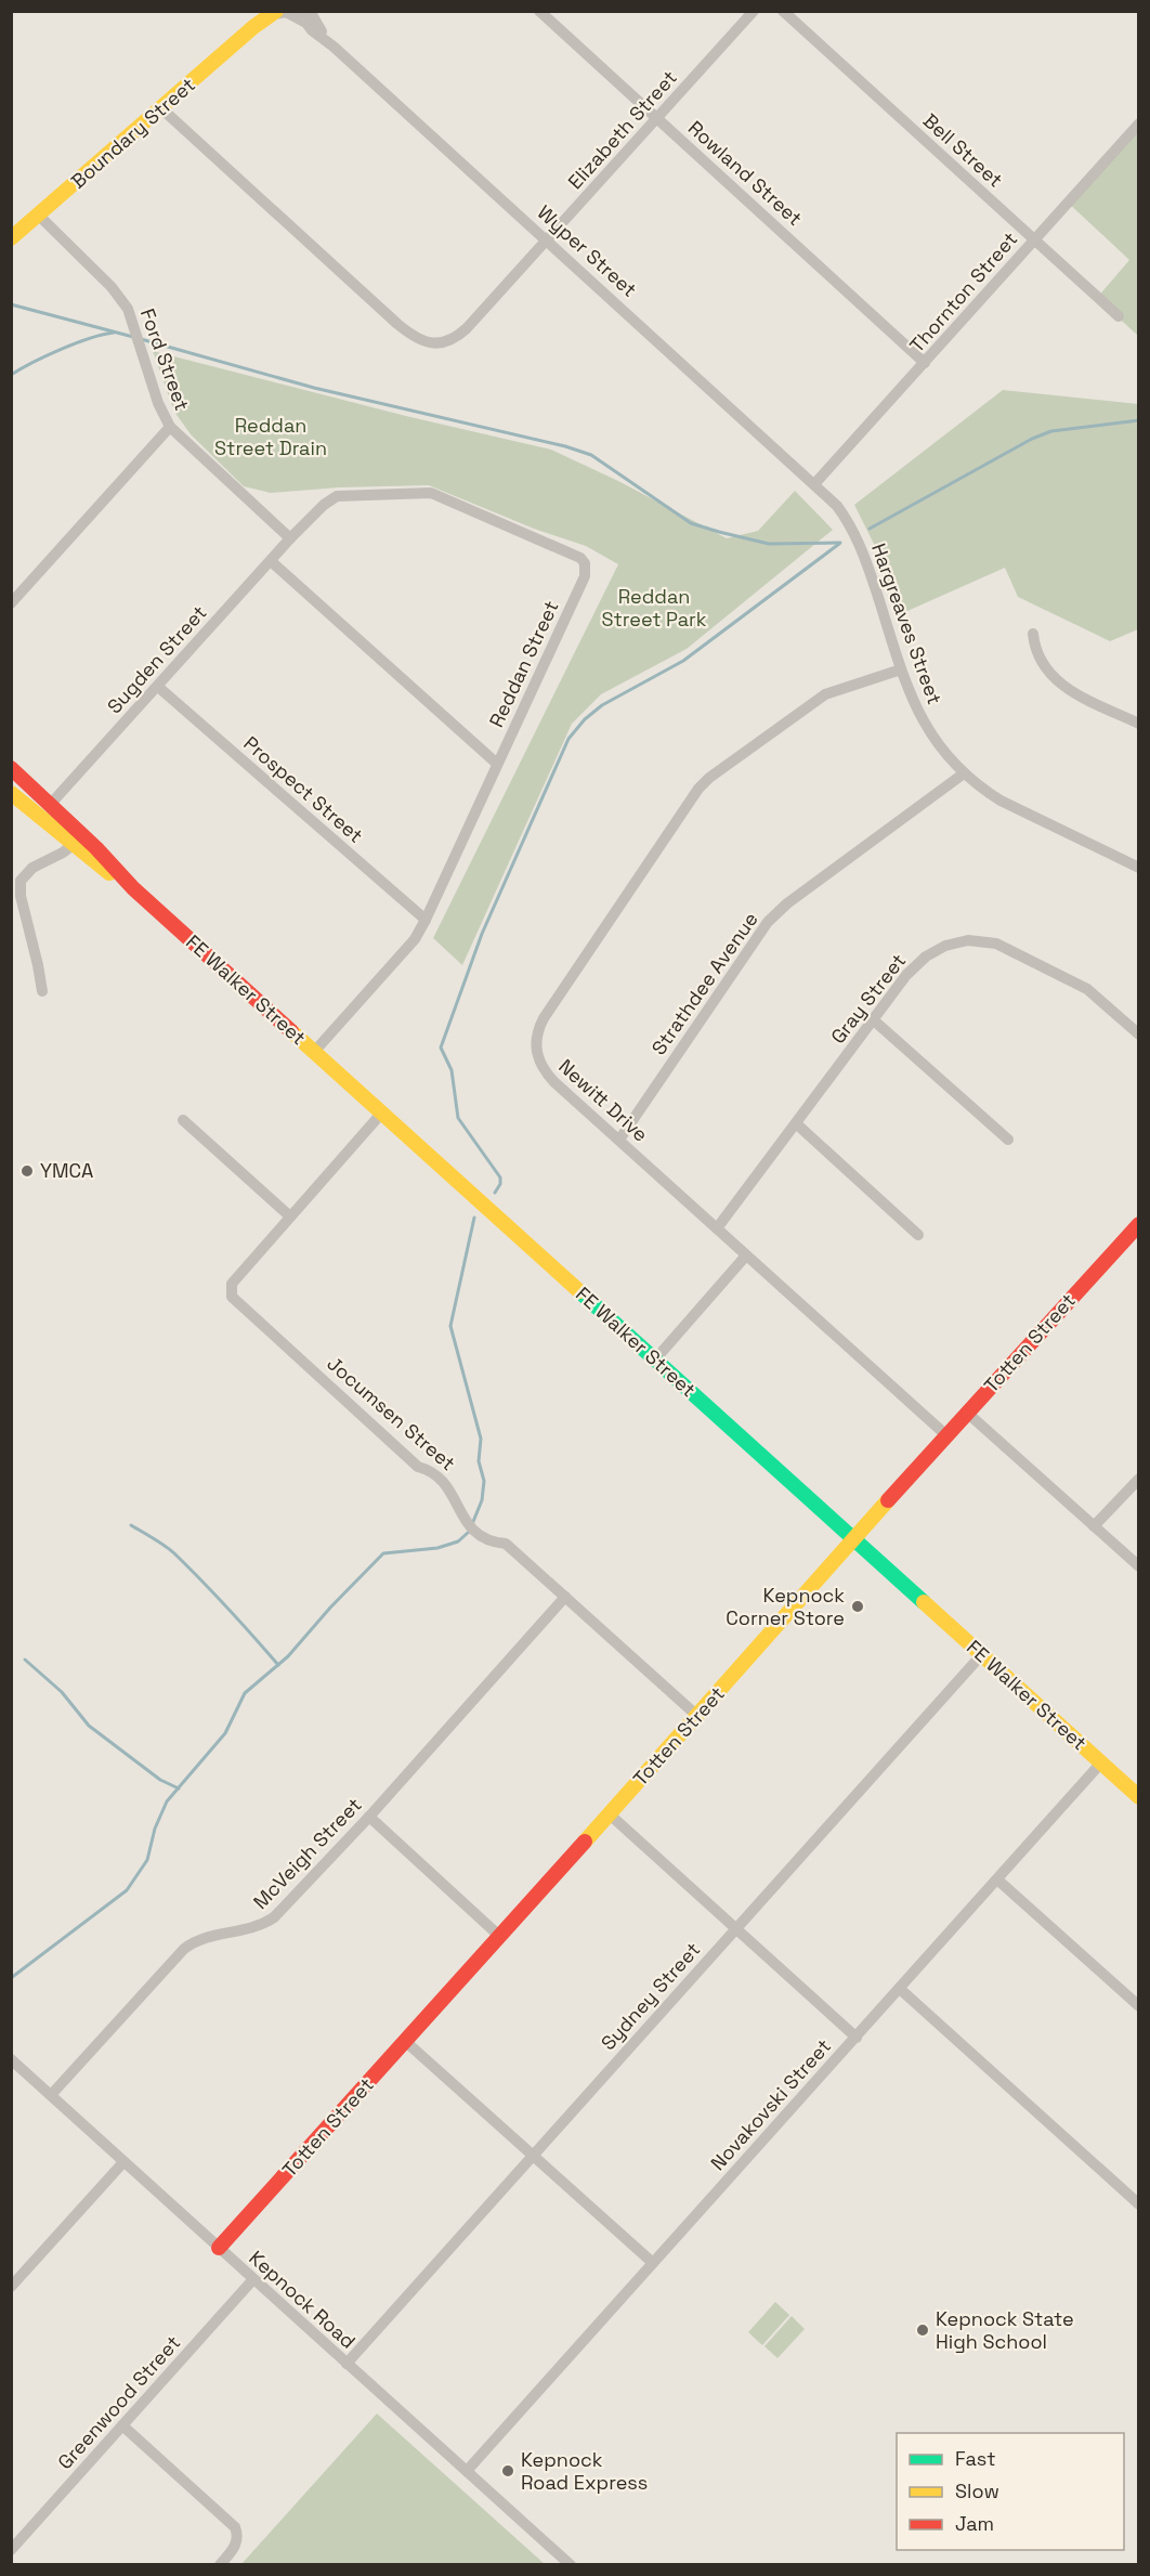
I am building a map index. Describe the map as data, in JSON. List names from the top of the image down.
{
  "streets": {
    "street": [
      "Elizabeth Street",
      "Boundary Street",
      "Bell Street",
      "Rowland Street",
      "Wyper Street",
      "Thornton Street",
      "Ford Street",
      "Hargreaves Street",
      "Sugden Street",
      "Reddan Street",
      "Prospect Street",
      "Strathdee Avenue",
      "FE Walker Street",
      "Gray Street",
      "Newitt Drive",
      "Totten Street",
      "Jocumsen Street",
      "McVeigh Street",
      "Sydney Street",
      "Novakovski Street",
      "Kepnock Road",
      "Greenwood Street"
    ]
  },
  "crossings": [
    ["Elizabeth Street", "Boundary Street"],
    ["Elizabeth Street", "Rowland Street"],
    ["Elizabeth Street", "Wyper Street"],
    ["Boundary Street", "Ford Street"],
    ["Bell Street", "Thornton Street"],
    ["Rowland Street", "Thornton Street"],
    ["Wyper Street", "Thornton Street"],
    ["Wyper Street", "Hargreaves Street"],
    ["Thornton Street", "Hargreaves Street"],
    ["Ford Street", "Sugden Street"],
    ["Ford Street", "Reddan Street"],
    ["Hargreaves Street", "Strathdee Avenue"],
    ["Hargreaves Street", "Newitt Drive"],
    ["Sugden Street", "Reddan Street"],
    ["Sugden Street", "Prospect Street"],
    ["Sugden Street", "FE Walker Street"],
    ["Reddan Street", "Prospect Street"],
    ["Reddan Street", "FE Walker Street"],
    ["Strathdee Avenue", "Newitt Drive"],
    ["FE Walker Street", "Totten Street"],
    ["FE Walker Street", "Sydney Street"],
    ["FE Walker Street", "Novakovski Street"],
    ["Gray Street", "Newitt Drive"],
    ["Newitt Drive", "Totten Street"],
    ["Totten Street", "Jocumsen Street"],
    ["Totten Street", "Kepnock Road"],
    ["Jocumsen Street", "McVeigh Street"],
    ["McVeigh Street", "Kepnock Road"],
    ["Sydney Street", "Kepnock Road"],
    ["Novakovski Street", "Kepnock Road"],
    ["Kepnock Road", "Greenwood Street"]
  ],
  "parks": ["Reddan Street Drain", "Reddan Street Park"],
  "places": [
    "YMCA",
    "Kepnock Corner Store",
    "Kepnock State High School",
    "Kepnock Road Express"
  ],
  "legend": ["Fast", "Slow", "Jam"]
}
